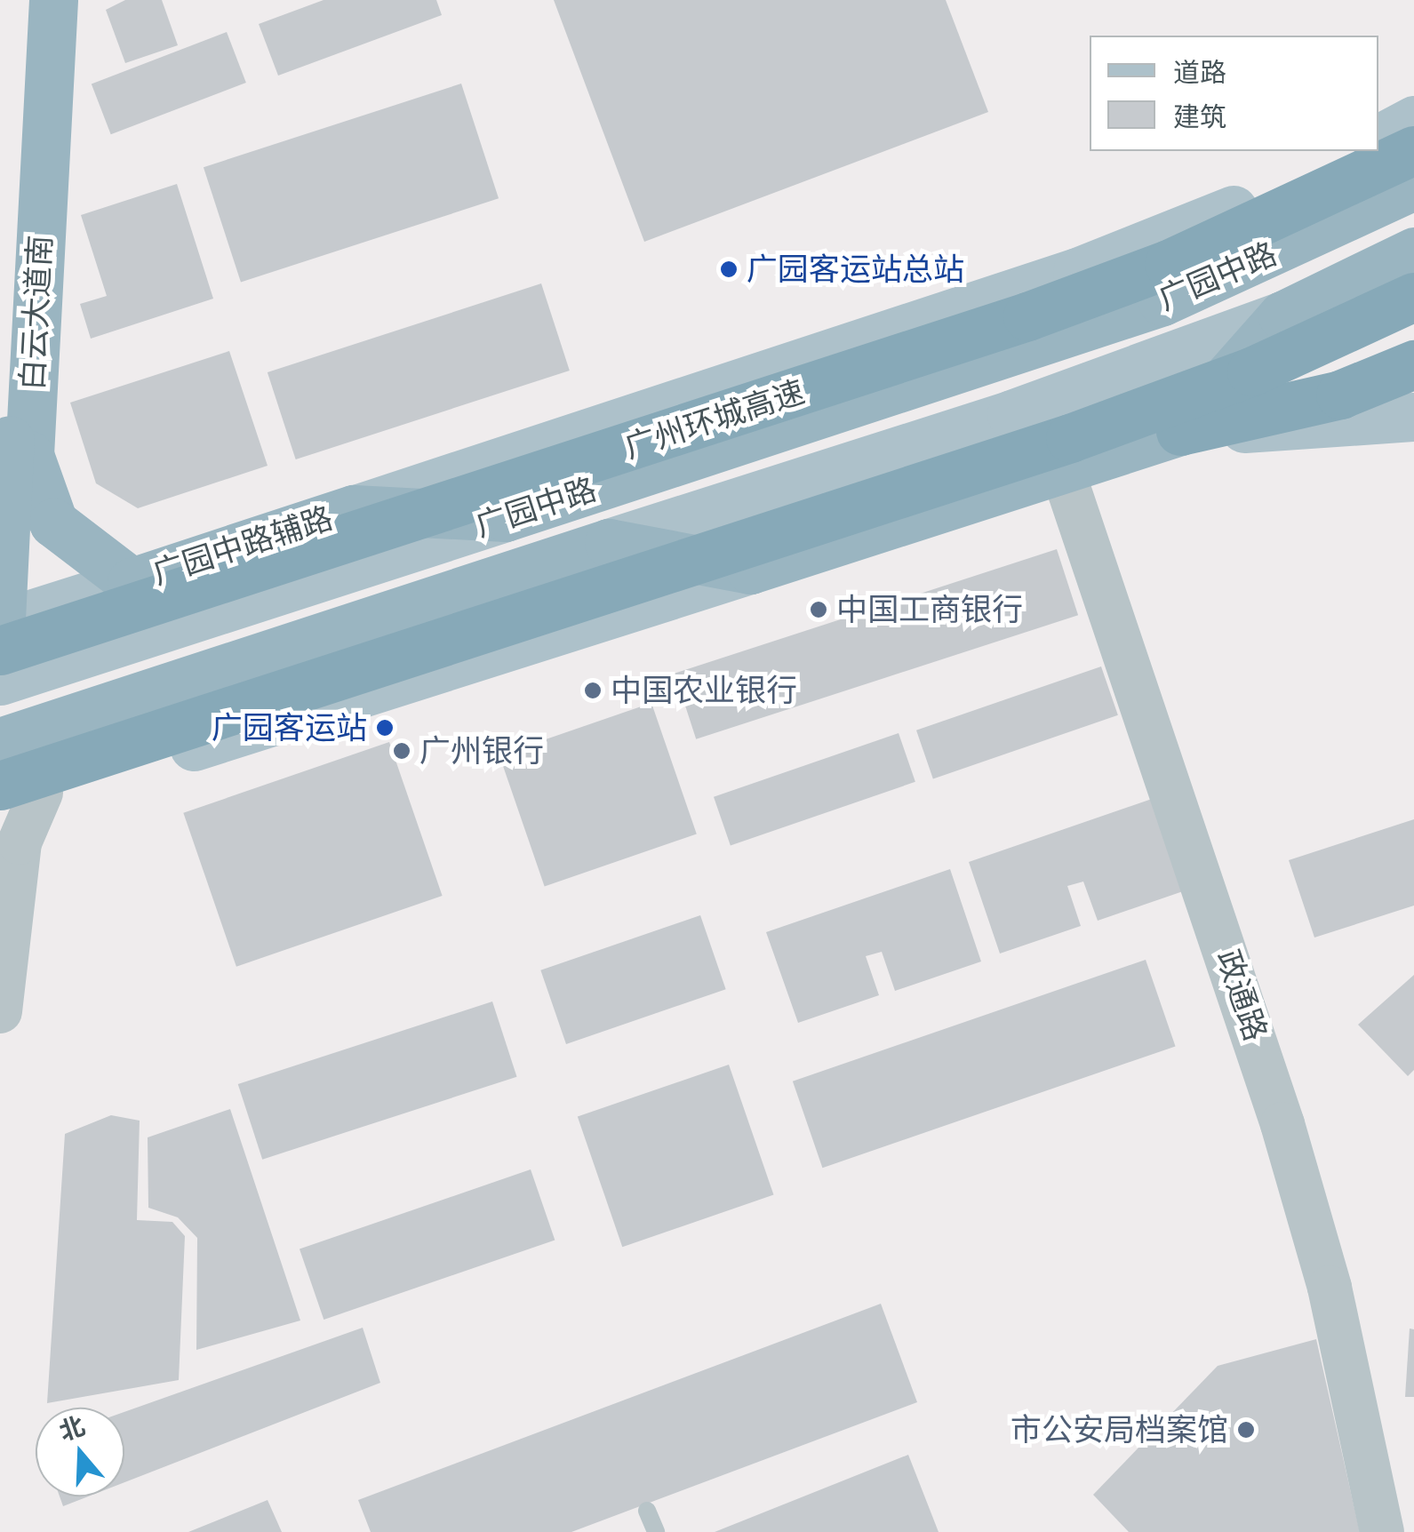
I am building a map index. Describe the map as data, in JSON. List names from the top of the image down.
{
  "streets": {
    "highway": [
      "广园中路",
      "白云大道南",
      "广州环城高速",
      "广园中路辅路"
    ],
    "street": ["政通路"]
  },
  "crossings": [
    ["白云大道南", "广园中路辅路"]
  ],
  "places": [
    "广园客运站总站",
    "中国工商银行",
    "中国农业银行",
    "广园客运站",
    "广州银行",
    "市公安局档案馆"
  ],
  "legend": ["道路", "建筑"],
  "north": "top"
}
